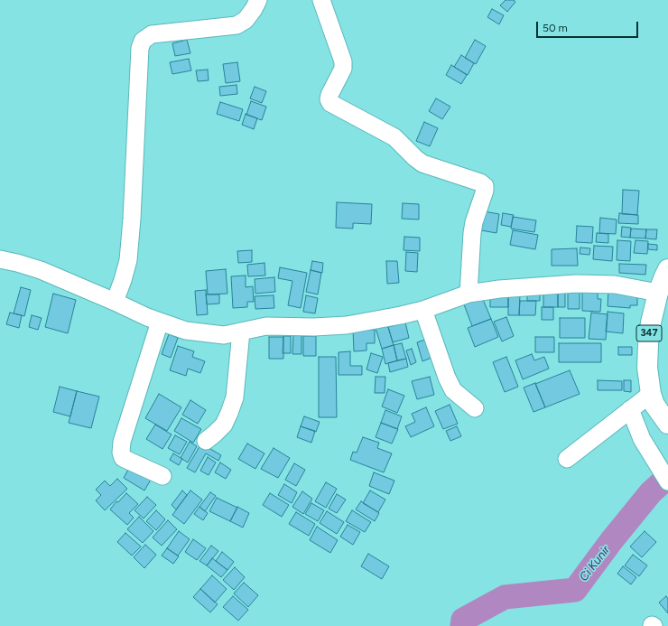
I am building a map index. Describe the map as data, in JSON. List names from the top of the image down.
{
  "streets": {
    "main road": ["347"]
  },
  "water": ["Ci Kunir"],
  "scale_bar": "50 m"
}
